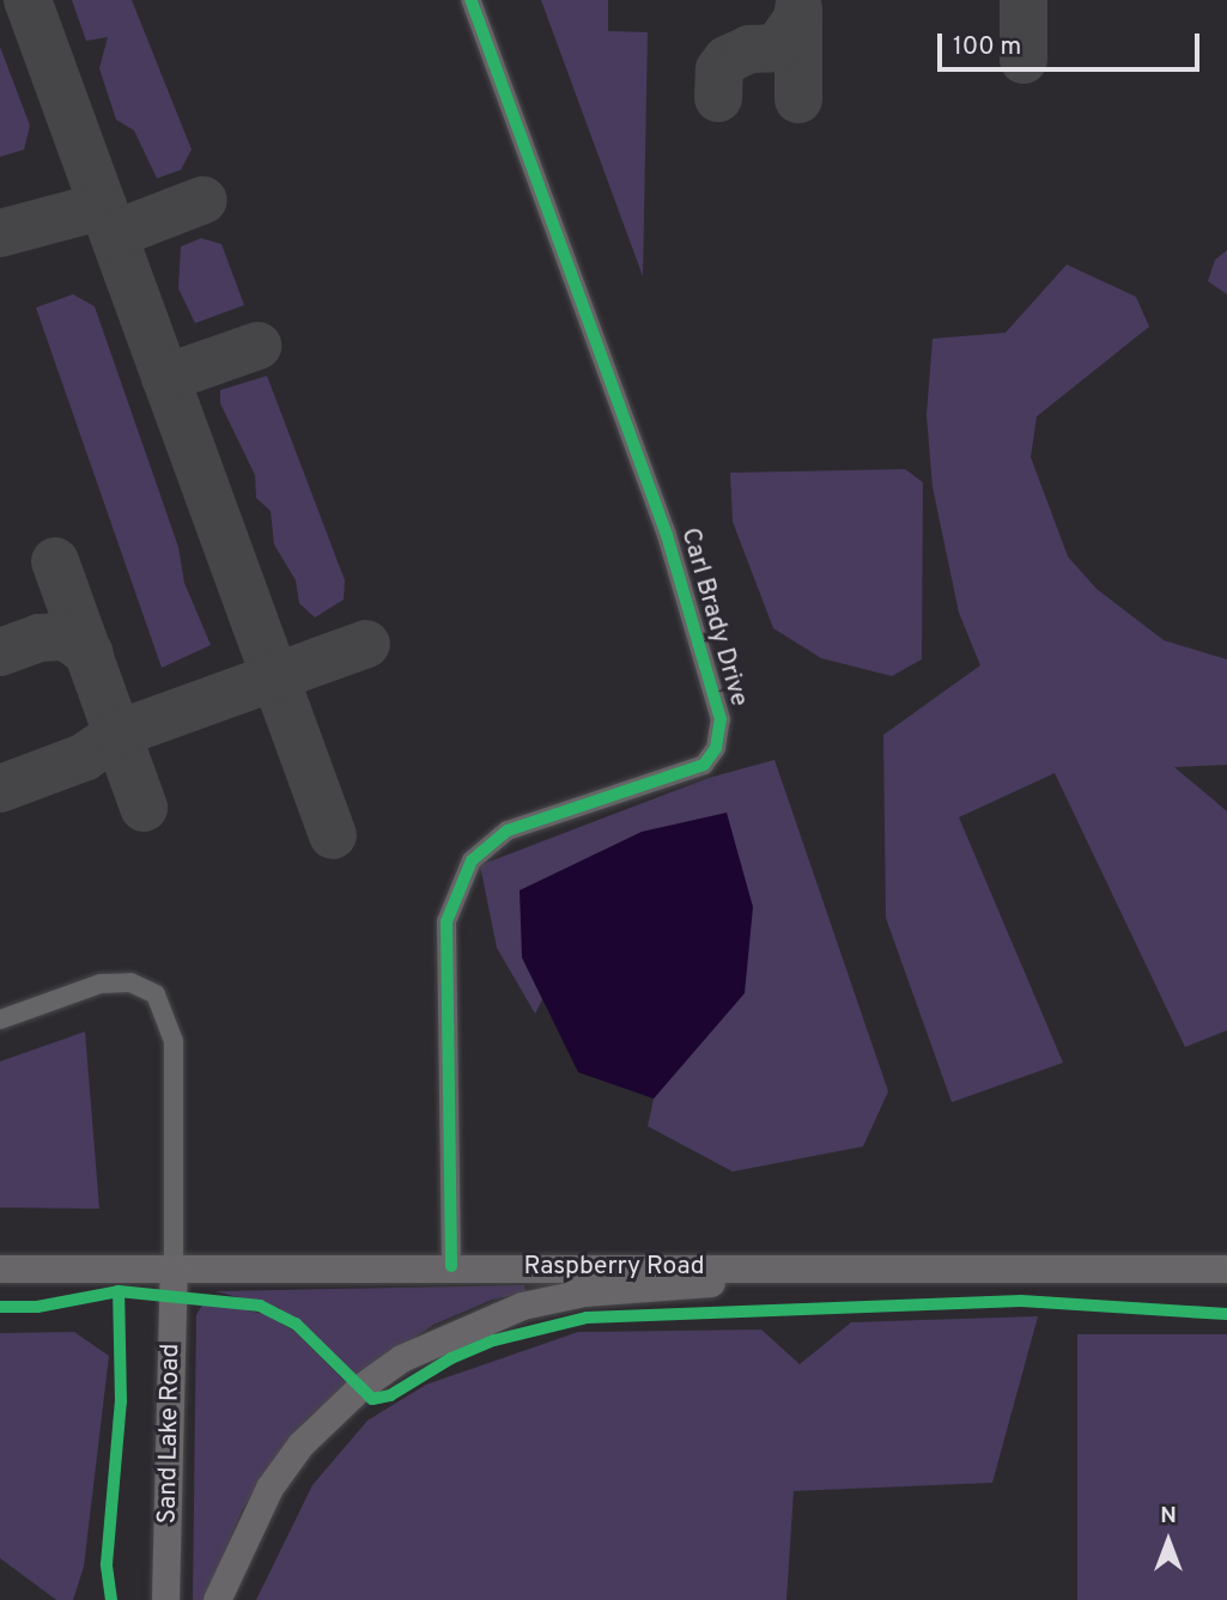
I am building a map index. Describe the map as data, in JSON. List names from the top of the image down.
{
  "streets": {
    "main road": ["Raspberry Road", "Sand Lake Road"],
    "street": ["Carl Brady Drive"]
  },
  "crossings": [
    ["Carl Brady Drive", "Raspberry Road"],
    ["Raspberry Road", "Sand Lake Road"]
  ],
  "scale_bar": "100 m",
  "north": "top"
}
